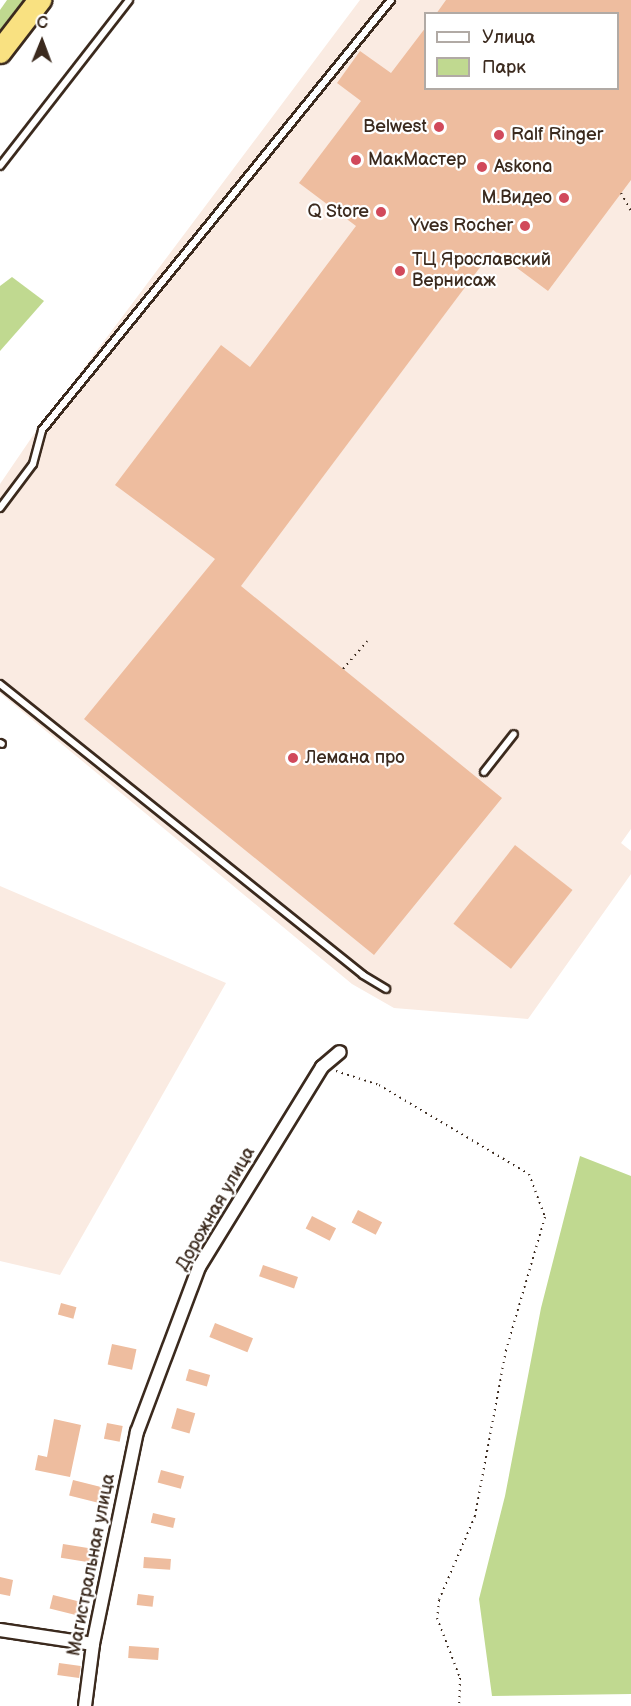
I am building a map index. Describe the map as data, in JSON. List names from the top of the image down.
{
  "streets": {
    "street": ["Дорожная улица", "Магистральная улица"]
  },
  "crossings": [
    ["Дорожная улица", "Магистральная улица"]
  ],
  "places": [
    "Belwest",
    "Ralf Ringer",
    "МакМастер",
    "Askona",
    "М.Видео",
    "Q Store",
    "Yves Rocher",
    "ТЦ Ярославский Вернисаж",
    "Лемана про"
  ],
  "legend": ["Улица", "Парк"],
  "north": "top"
}
